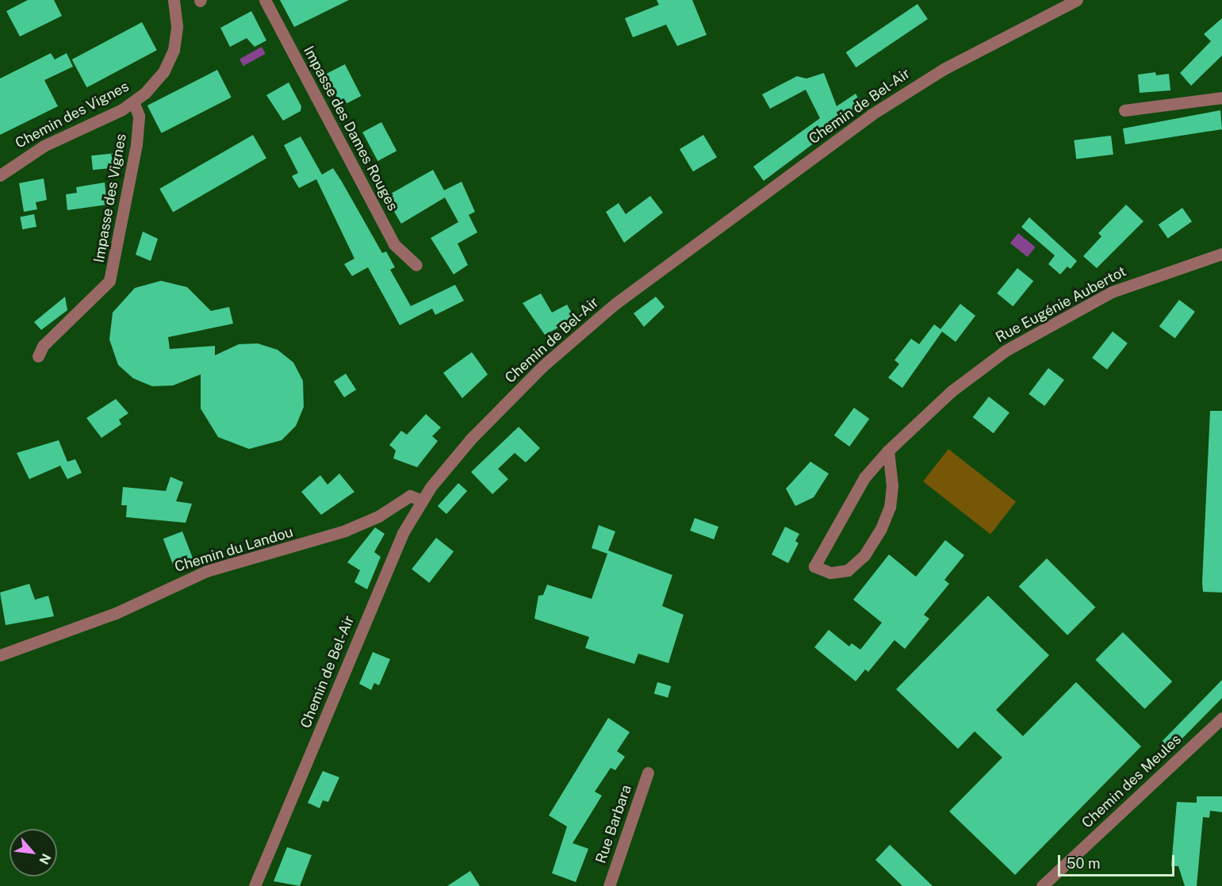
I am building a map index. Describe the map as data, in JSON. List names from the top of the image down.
{
  "streets": {
    "street": [
      "Chemin de Bel-Air",
      "Chemin des Vignes",
      "Impasse des Dames Rouges",
      "Impasse des Vignes",
      "Rue Eugénie Aubertot",
      "Chemin du Landou",
      "Chemin des Meules",
      "Rue Barbara"
    ]
  },
  "crossings": [
    ["Chemin de Bel-Air", "Chemin du Landou"],
    ["Chemin des Vignes", "Impasse des Vignes"]
  ],
  "scale_bar": "50 m",
  "north": "bottom right"
}
